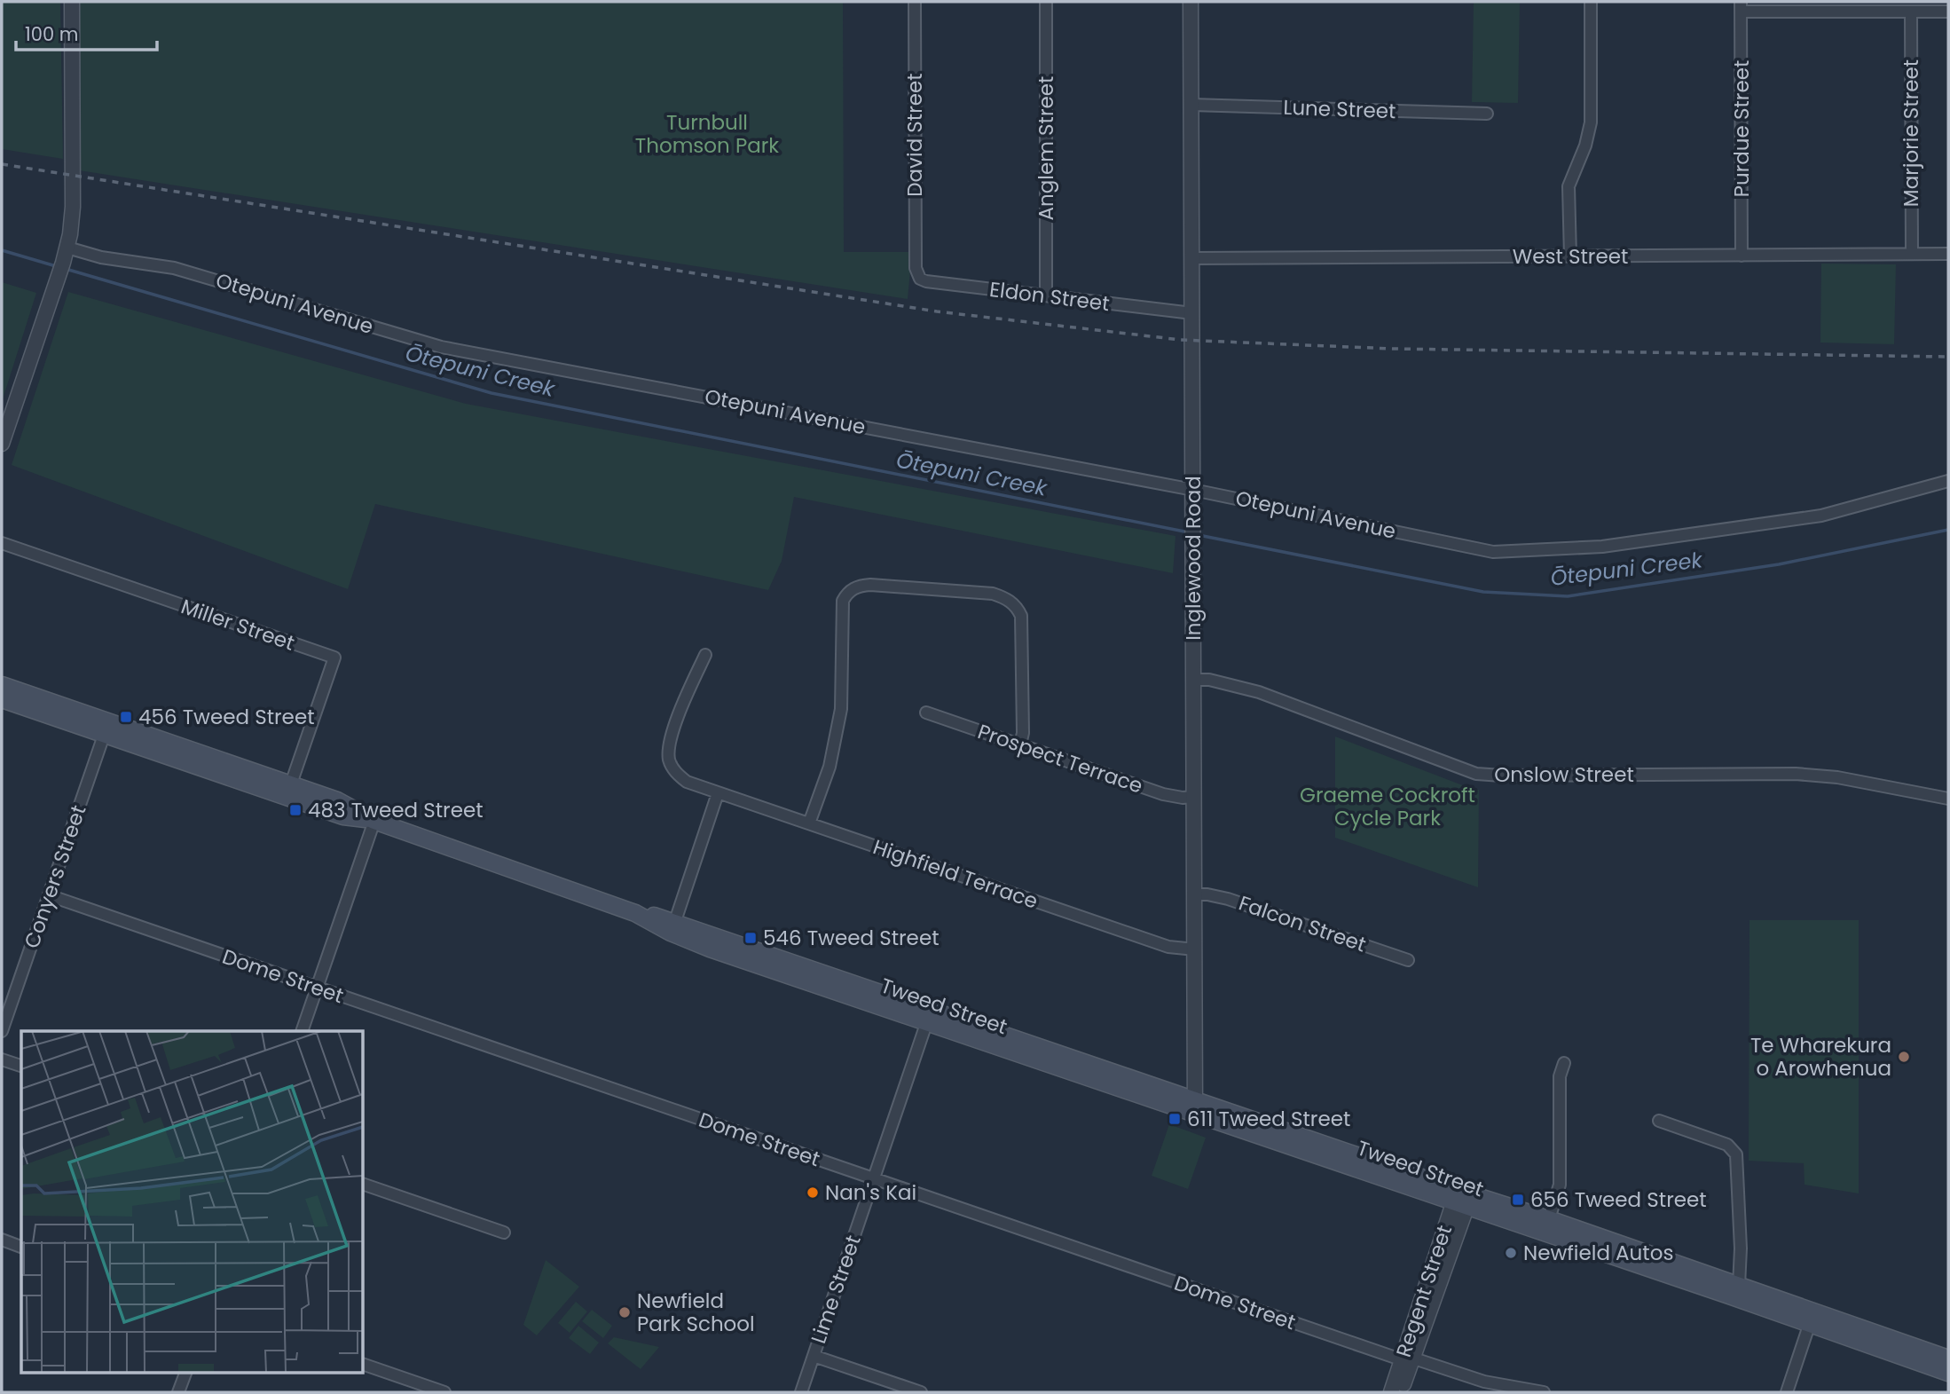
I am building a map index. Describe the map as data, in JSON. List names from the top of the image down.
{
  "streets": {
    "main road": ["Tweed Street"],
    "street": [
      "Lune Street",
      "Purdue Street",
      "Marjorie Street",
      "David Street",
      "Anglem Street",
      "West Street",
      "Eldon Street",
      "Otepuni Avenue",
      "Inglewood Road",
      "Miller Street",
      "Prospect Terrace",
      "Onslow Street",
      "Highfield Terrace",
      "Conyers Street",
      "Falcon Street",
      "Dome Street",
      "Lime Street",
      "Regent Street"
    ]
  },
  "crossings": [
    ["Lune Street", "Inglewood Road"],
    ["Purdue Street", "West Street"],
    ["Marjorie Street", "West Street"],
    ["David Street", "Eldon Street"],
    ["Anglem Street", "Eldon Street"],
    ["West Street", "Inglewood Road"],
    ["Eldon Street", "Inglewood Road"],
    ["Otepuni Avenue", "Inglewood Road"],
    ["Inglewood Road", "Prospect Terrace"],
    ["Inglewood Road", "Onslow Street"],
    ["Inglewood Road", "Highfield Terrace"],
    ["Inglewood Road", "Falcon Street"],
    ["Inglewood Road", "Tweed Street"],
    ["Miller Street", "Tweed Street"],
    ["Conyers Street", "Dome Street"],
    ["Conyers Street", "Tweed Street"],
    ["Dome Street", "Lime Street"],
    ["Dome Street", "Regent Street"],
    ["Tweed Street", "Lime Street"],
    ["Tweed Street", "Regent Street"]
  ],
  "water": ["Ōtepuni Creek"],
  "parks": ["Turnbull Thomson Park", "Graeme Cockroft Cycle Park"],
  "places": {
    "transit": [
      "456 Tweed Street",
      "483 Tweed Street",
      "546 Tweed Street",
      "611 Tweed Street",
      "656 Tweed Street"
    ],
    "other": [
      "Te Wharekura o Arowhenua",
      "Nan's Kai",
      "Newfield Autos",
      "Newfield Park School"
    ]
  },
  "scale_bar": "100 m"
}
